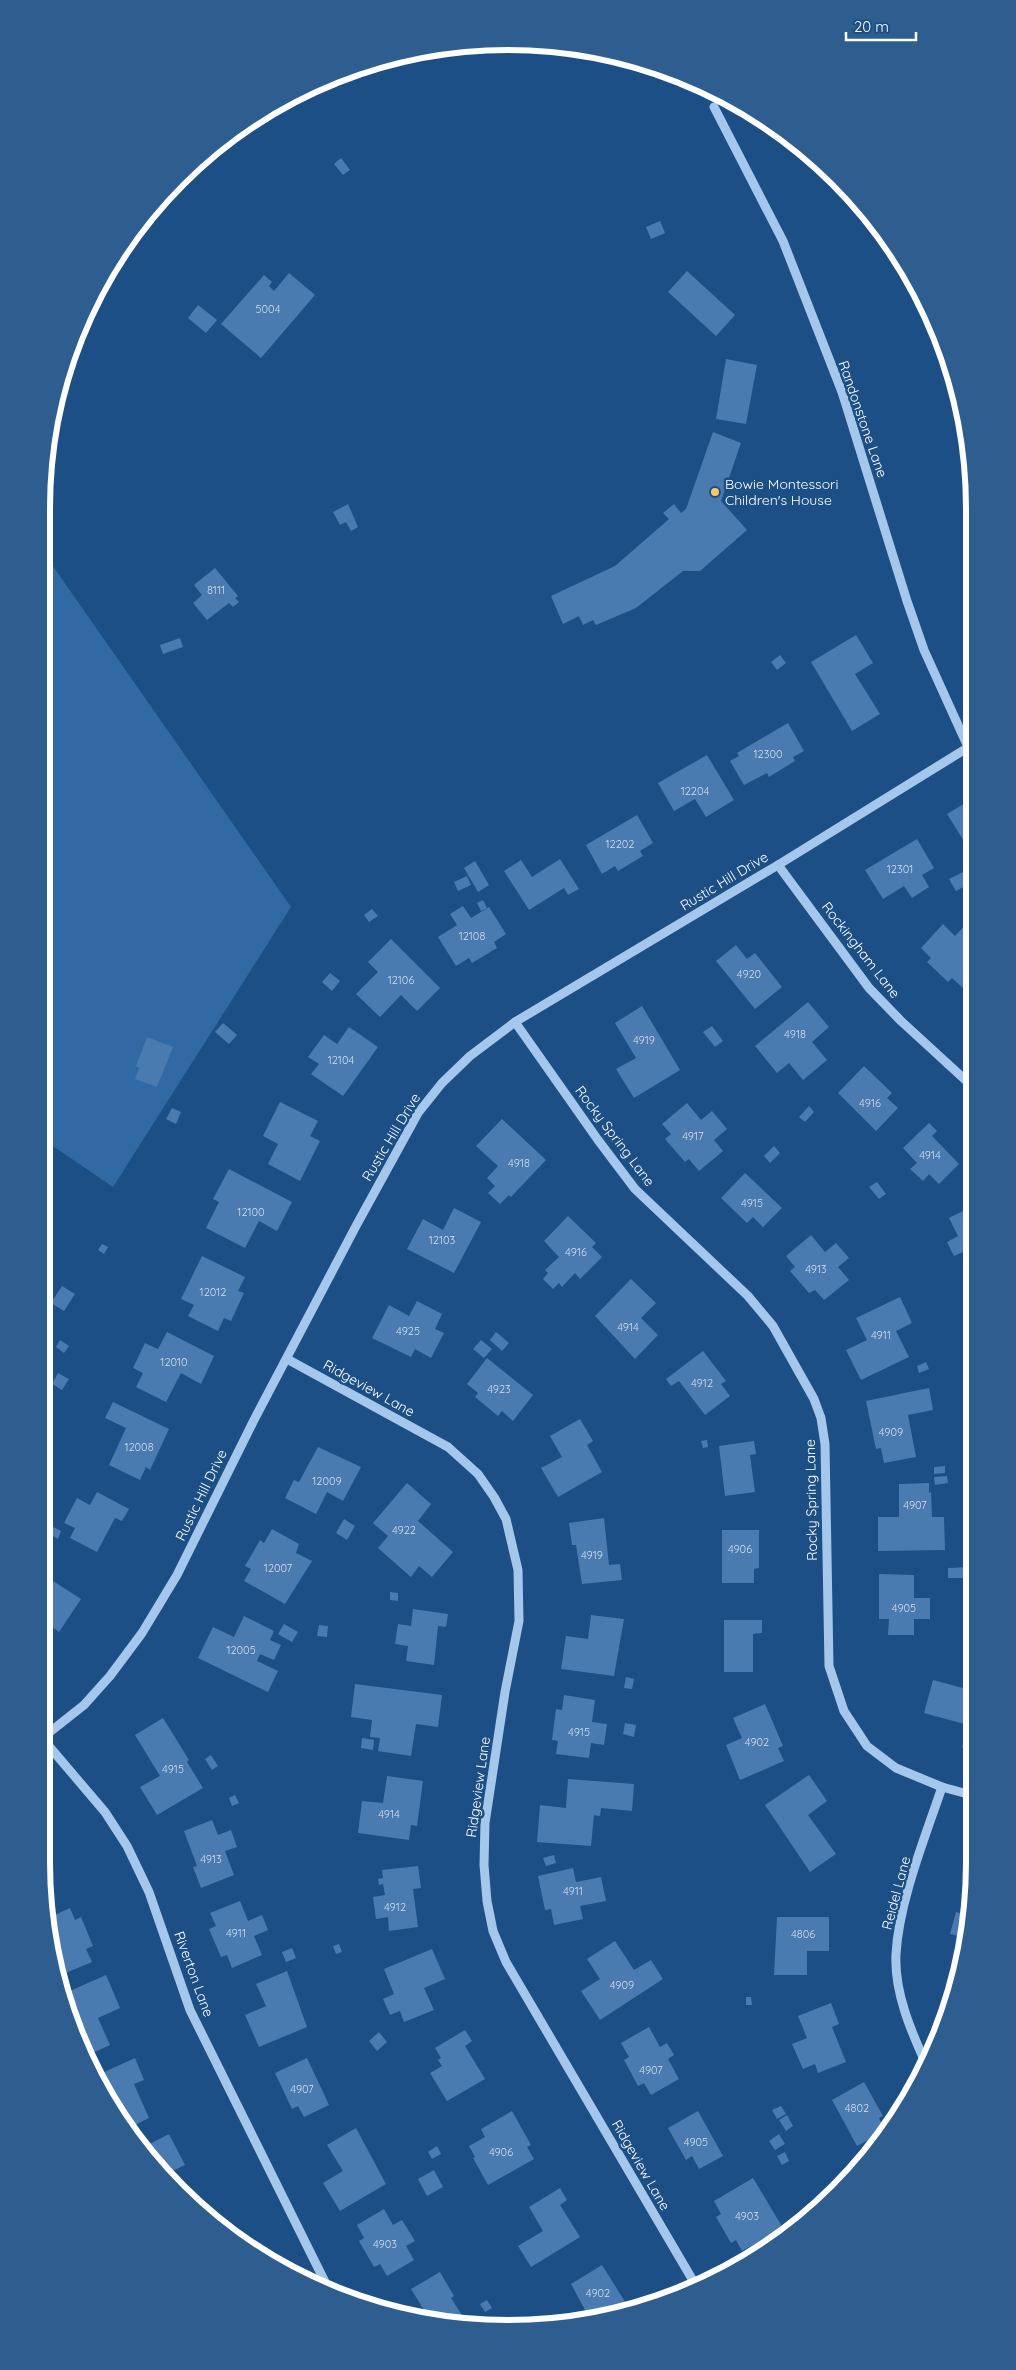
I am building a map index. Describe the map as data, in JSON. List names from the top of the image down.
{
  "streets": {
    "street": [
      "Randonstone Lane",
      "Rustic Hill Drive",
      "Rockingham Lane",
      "Rocky Spring Lane",
      "Ridgeview Lane",
      "Reidel Lane",
      "Riverton Lane"
    ]
  },
  "crossings": [
    ["Rustic Hill Drive", "Rockingham Lane"],
    ["Rustic Hill Drive", "Rocky Spring Lane"],
    ["Rustic Hill Drive", "Ridgeview Lane"],
    ["Rocky Spring Lane", "Reidel Lane"]
  ],
  "places": ["Bowie Montessori Children's House"],
  "house_numbers": [
    "5004",
    "8111",
    "12300",
    "12204",
    "12202",
    "12301",
    "12108",
    "4920",
    "12106",
    "4918",
    "4919",
    "12104",
    "4916",
    "4917",
    "4914",
    "4918",
    "4915",
    "12100",
    "12103",
    "4916",
    "4913",
    "12012",
    "4914",
    "4925",
    "4911",
    "12010",
    "4912",
    "4923",
    "4909",
    "12008",
    "12009",
    "4907",
    "4922",
    "4906",
    "4919",
    "12007",
    "4905",
    "12005",
    "4915",
    "4902",
    "4915",
    "4914",
    "4913",
    "4911",
    "4912",
    "4911",
    "4806",
    "4909",
    "4907",
    "4907",
    "4802",
    "4905",
    "4906",
    "4903",
    "4903",
    "4902"
  ],
  "scale_bar": "20 m"
}
